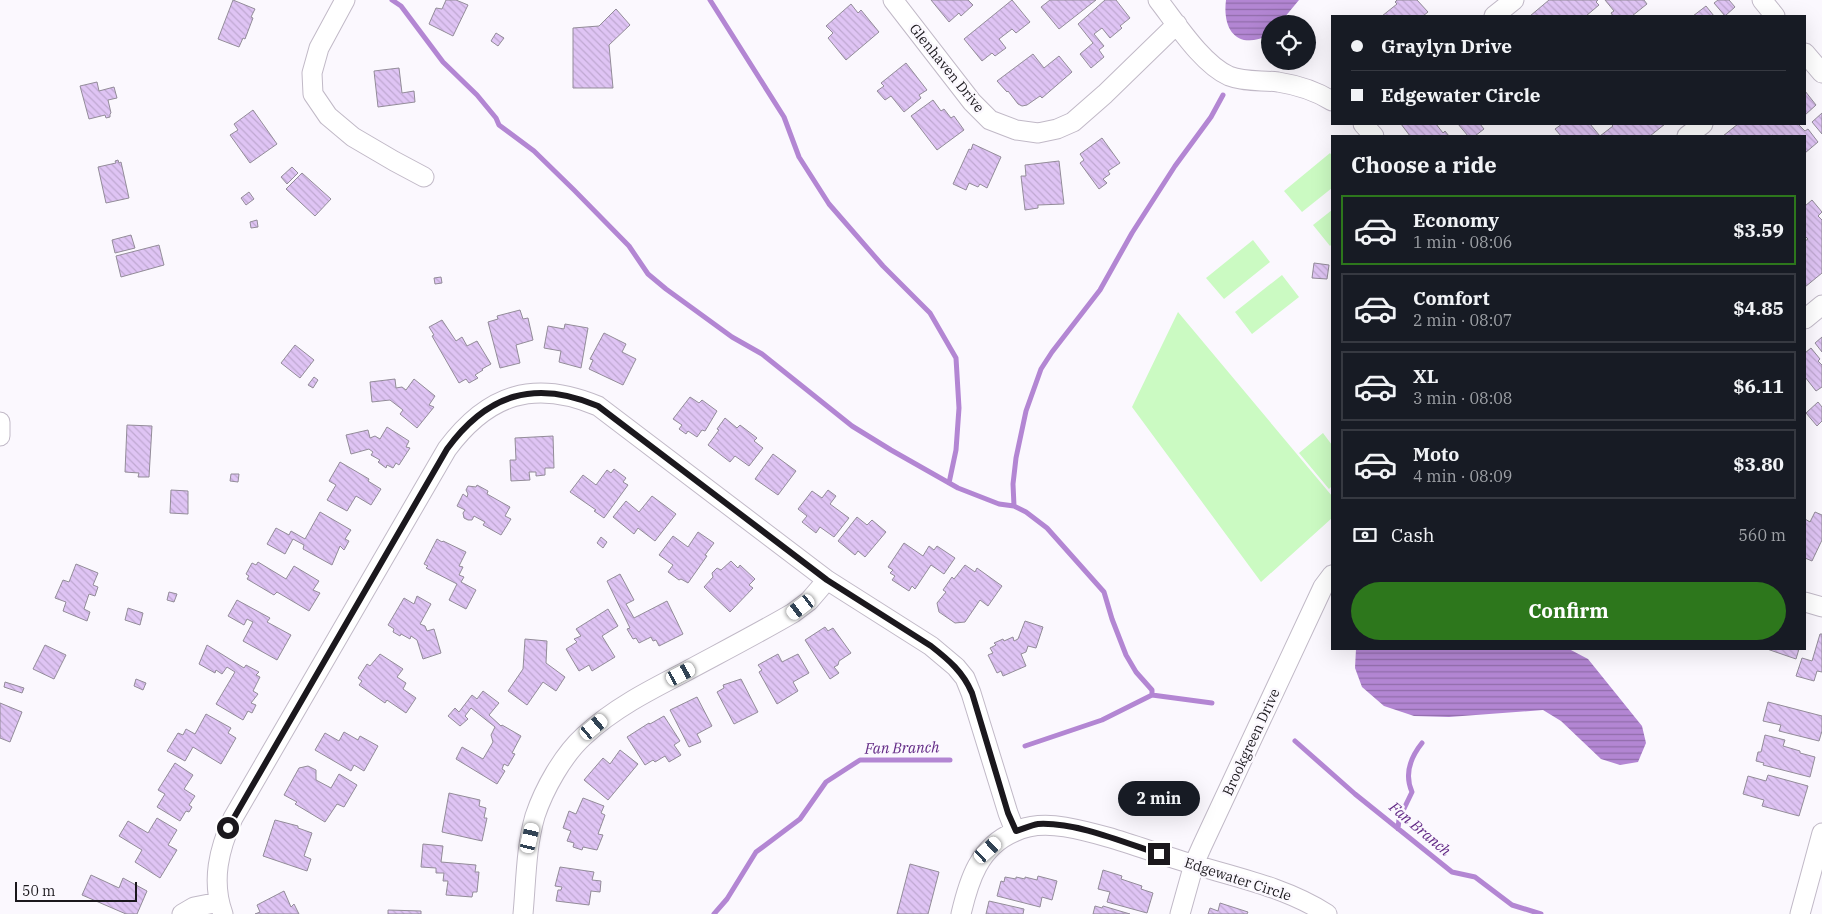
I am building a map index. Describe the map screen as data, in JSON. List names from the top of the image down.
{
  "streets": {
    "street": ["Glenhaven Drive", "Brookgreen Drive", "Edgewater Circle"]
  },
  "crossings": [
    ["Brookgreen Drive", "Edgewater Circle"]
  ],
  "water": ["Fan Branch"],
  "scale_bar": "50 m",
  "page": {
    "banner": ["Graylyn Drive", "Edgewater Circle"],
    "heading": "Choose a ride",
    "list": [
      {
        "name": "Economy",
        "note": "1 min · 08:06",
        "value": "$3.59"
      },
      {
        "name": "Comfort",
        "note": "2 min · 08:07",
        "value": "$4.85"
      },
      {
        "name": "XL",
        "note": "3 min · 08:08",
        "value": "$6.11"
      },
      {
        "name": "Moto",
        "note": "4 min · 08:09",
        "value": "$3.80"
      }
    ],
    "pay": ["Cash", "560 m"],
    "buttons": "Confirm",
    "bubble": "2 min",
    "scale": "50 m"
  }
}
